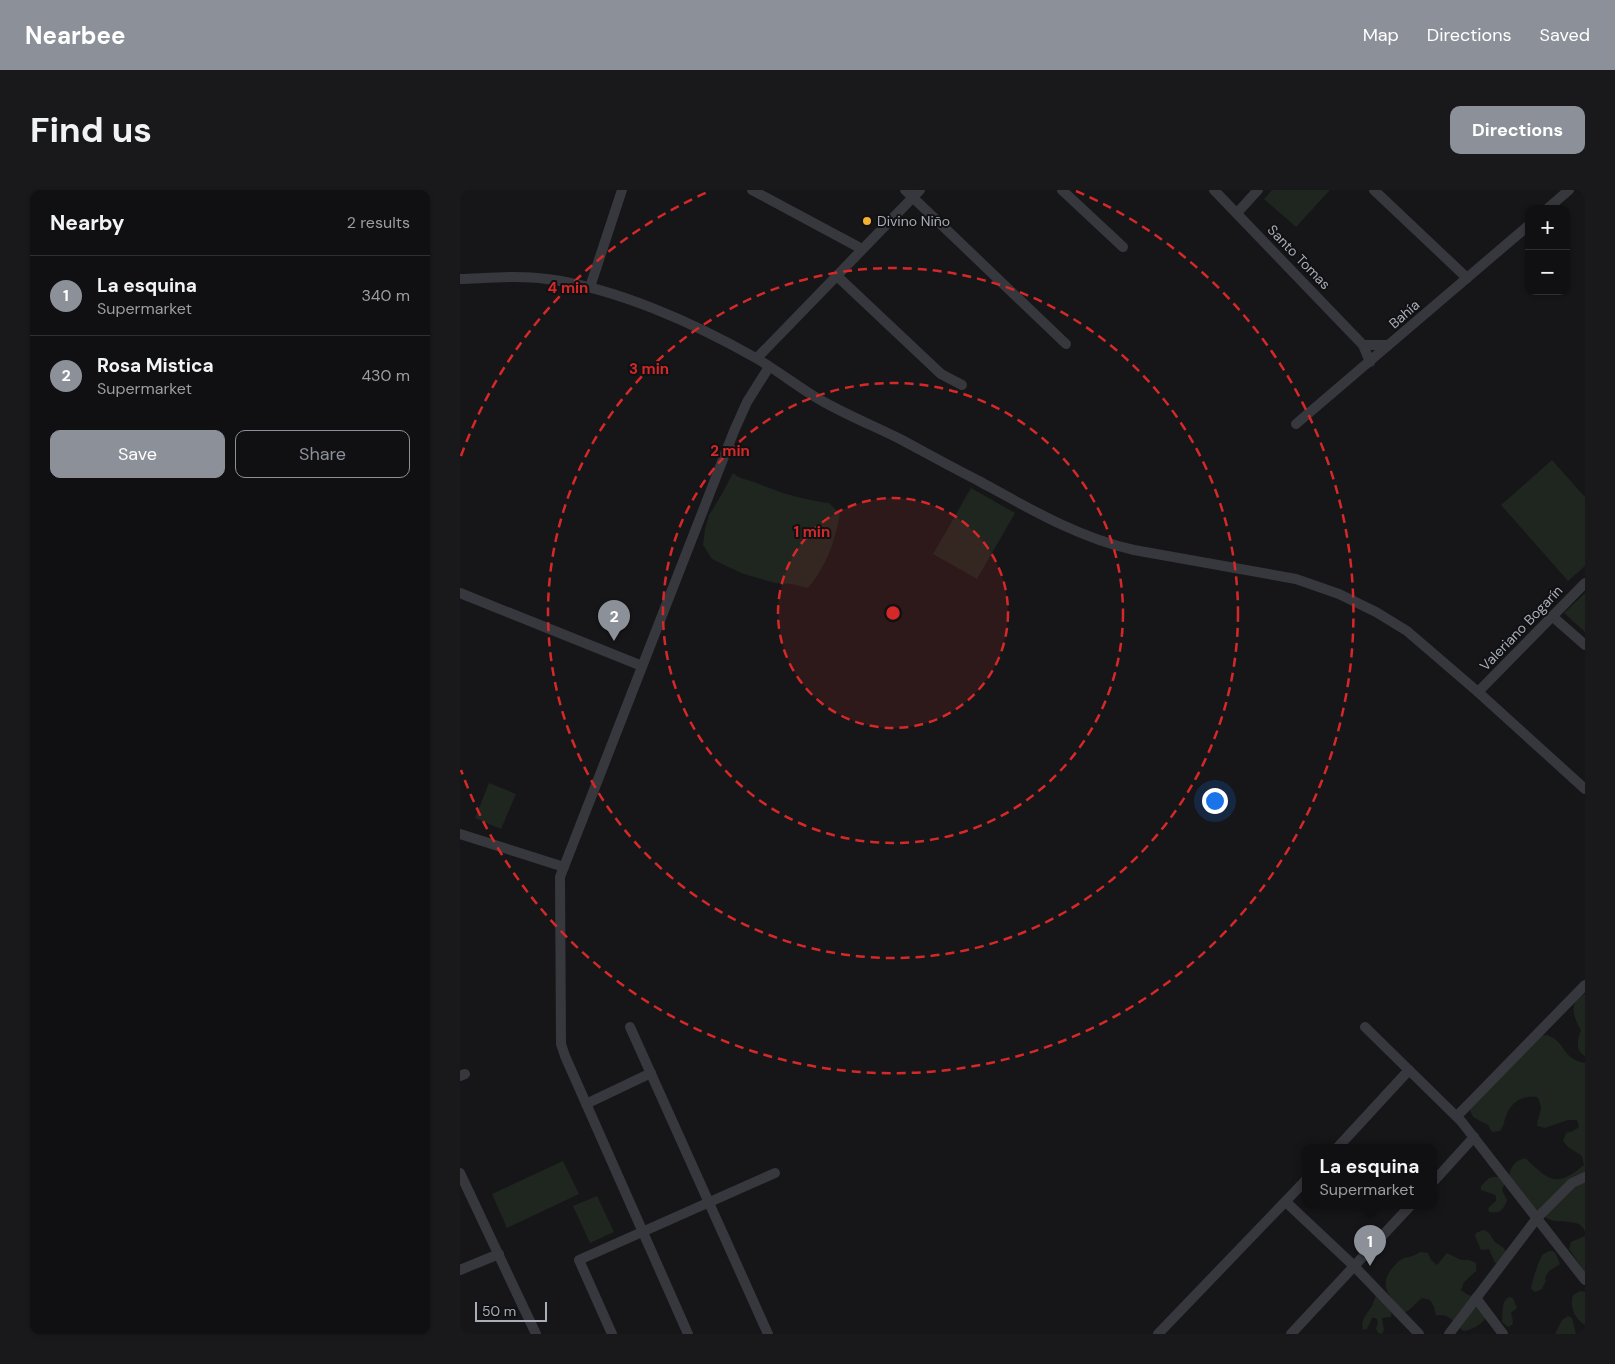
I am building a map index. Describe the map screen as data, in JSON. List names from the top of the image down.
{
  "streets": {
    "street": ["Santo Tomas", "Bahía", "Valeriano Bogarín"]
  },
  "crossings": [
    ["Santo Tomas", "Bahía"]
  ],
  "places": ["Divino Niño"],
  "scale_bar": "50 m",
  "page": {
    "header": "Nearbee",
    "nav": ["Map", "Directions", "Saved"],
    "buttons": [
      "Directions",
      ["Save", "Share"]
    ],
    "title": "Find us",
    "heading": ["Nearby", "2 results"],
    "map_buttons": ["+", "−"],
    "list": [
      {
        "mark": "1",
        "name": "La esquina",
        "note": "Supermarket",
        "value": "340 m"
      },
      {
        "mark": "2",
        "name": "Rosa Mistica",
        "note": "Supermarket",
        "value": "430 m"
      }
    ],
    "pins": ["2", "1"],
    "popup": ["La esquina", "Supermarket"],
    "scale": "50 m"
  },
  "rings": [
    "4 min",
    "3 min",
    "2 min",
    "1 min"
  ]
}
